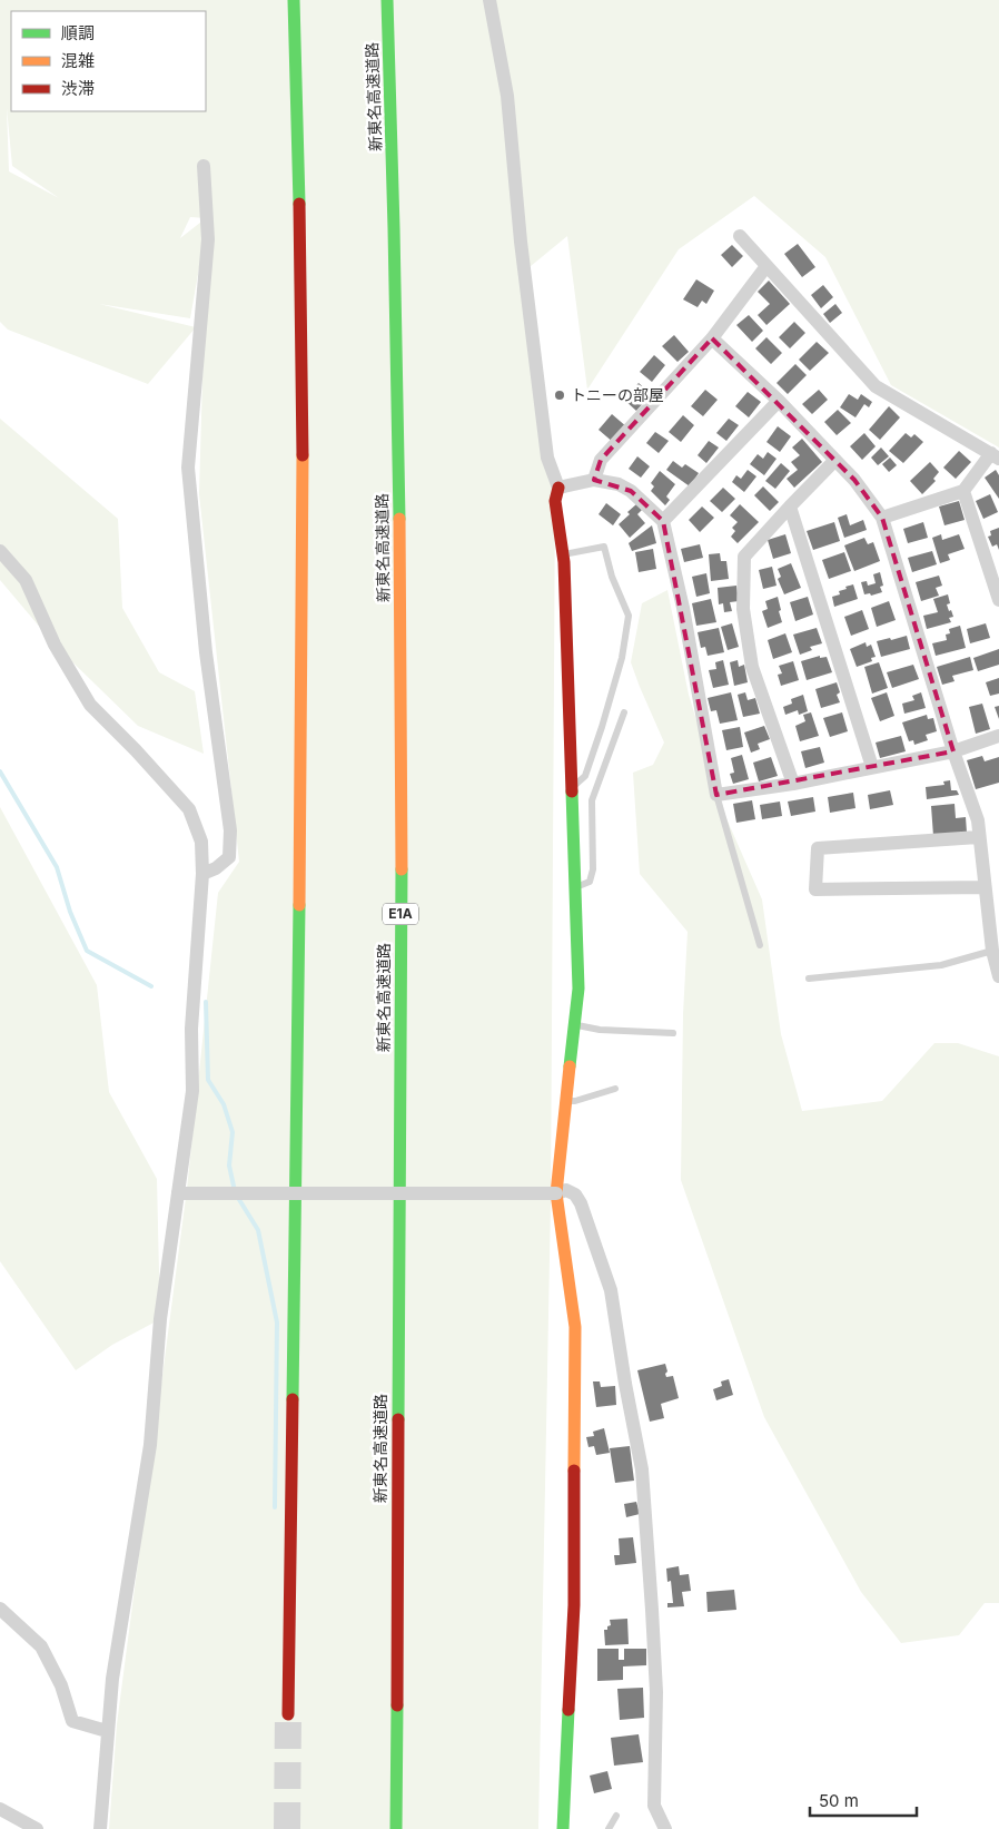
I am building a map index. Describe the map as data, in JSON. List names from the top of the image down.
{
  "streets": {
    "main road": ["新東名高速道路", "E1A"]
  },
  "places": ["トニーの部屋"],
  "legend": ["順調", "混雑", "渋滞"],
  "scale_bar": "50 m"
}
